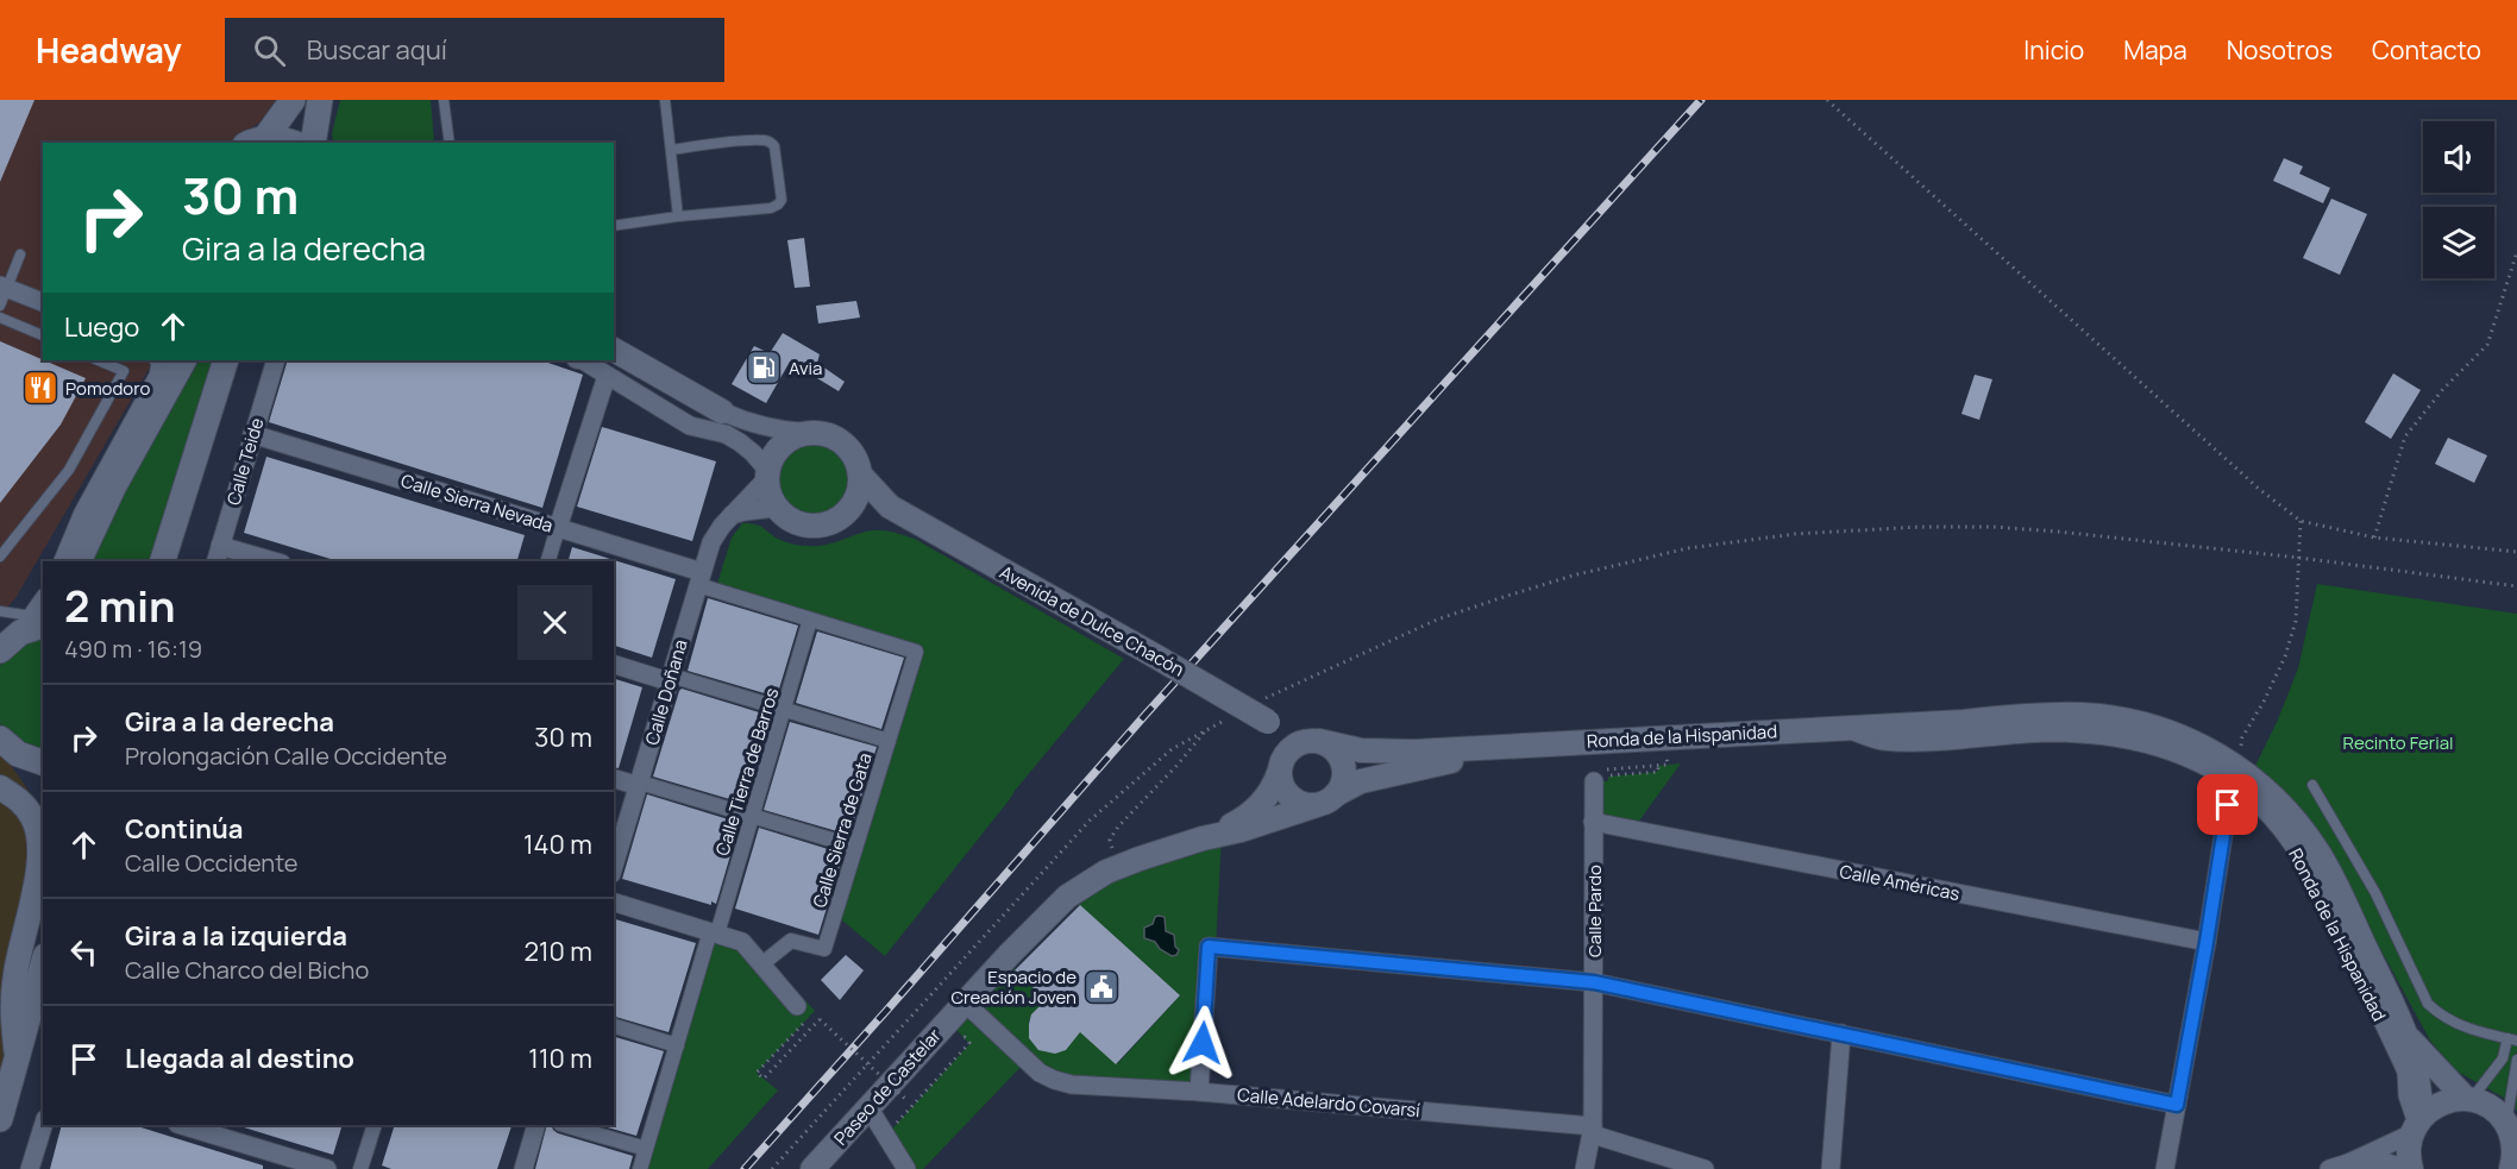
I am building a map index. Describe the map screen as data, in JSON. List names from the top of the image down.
{
  "streets": {
    "street": [
      "Calle Teide",
      "Calle Sierra Nevada",
      "Avenida de Dulce Chacón",
      "Calle Doñana",
      "Ronda de la Hispanidad",
      "Calle Tierra de Barros",
      "Calle Sierra de Gata",
      "Calle Américas",
      "Calle Pardo",
      "Paseo de Castelar",
      "Calle Adelardo Covarsí"
    ]
  },
  "crossings": [
    ["Calle Teide", "Calle Sierra Nevada"],
    ["Calle Sierra Nevada", "Calle Doñana"],
    ["Avenida de Dulce Chacón", "Calle Doñana"],
    ["Avenida de Dulce Chacón", "Ronda de la Hispanidad"],
    ["Avenida de Dulce Chacón", "Paseo de Castelar"],
    ["Ronda de la Hispanidad", "Paseo de Castelar"],
    ["Calle Tierra de Barros", "Calle Sierra de Gata"],
    ["Calle Américas", "Calle Pardo"],
    ["Calle Pardo", "Calle Adelardo Covarsí"],
    ["Paseo de Castelar", "Calle Adelardo Covarsí"]
  ],
  "parks": ["Recinto Ferial"],
  "places": {
    "fuel station": ["Avia"],
    "restaurant": ["Pomodoro"],
    "public building": ["Espacio de Creación Joven"]
  },
  "page": {
    "header": "Headway",
    "search": "Buscar aquí",
    "nav": [
      "Inicio",
      "Mapa",
      "Nosotros",
      "Contacto"
    ],
    "turn": ["30 m", "Gira a la derecha"],
    "then": "Luego",
    "heading": ["2 min", "490 m · 16:19"],
    "list": [
      {
        "name": "Gira a la derecha",
        "note": "Prolongación Calle Occidente",
        "value": "30 m"
      },
      {
        "name": "Continúa",
        "note": "Calle Occidente",
        "value": "140 m"
      },
      {
        "name": "Gira a la izquierda",
        "note": "Calle Charco del Bicho",
        "value": "210 m"
      },
      {
        "name": "Llegada al destino",
        "value": "110 m"
      }
    ]
  }
}
